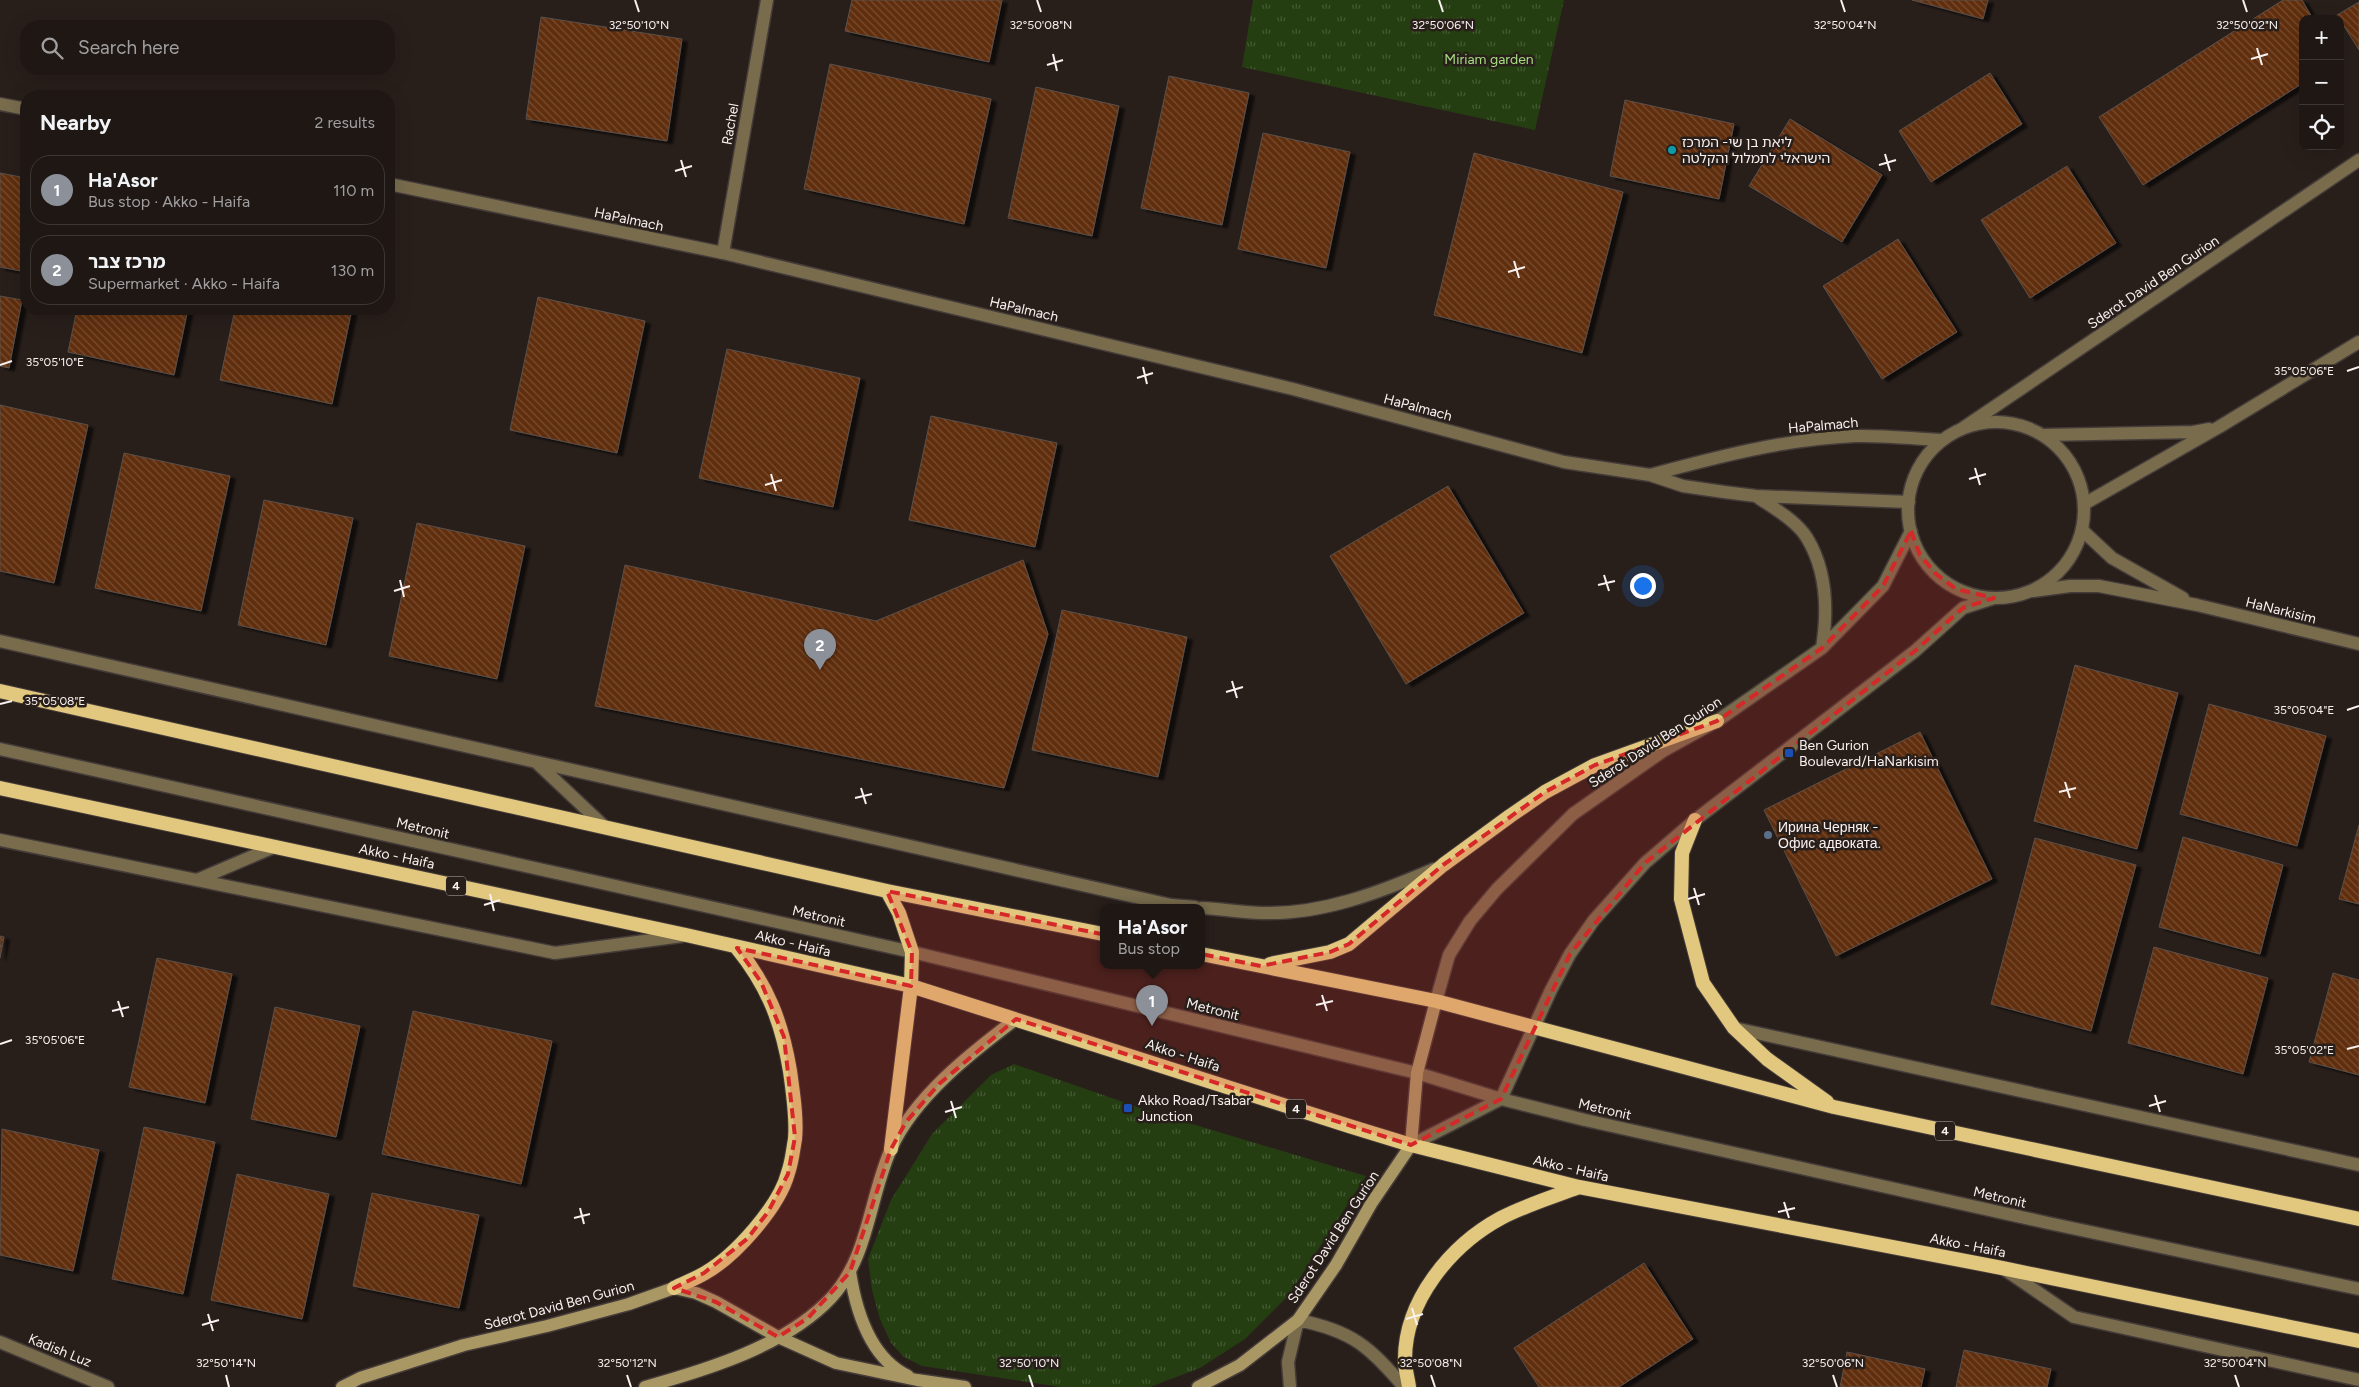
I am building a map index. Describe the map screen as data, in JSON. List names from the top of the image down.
{
  "streets": {
    "highway": ["Akko - Haifa", "4"],
    "main road": ["Sderot David Ben Gurion"],
    "street": [
      "Rachel",
      "HaPalmach",
      "HaNarkisim",
      "Metronit",
      "Kadish Luz"
    ]
  },
  "crossings": [
    ["Rachel", "HaPalmach"],
    ["HaPalmach", "Sderot David Ben Gurion"],
    ["HaPalmach", "HaNarkisim"],
    ["Sderot David Ben Gurion", "HaNarkisim"],
    ["Sderot David Ben Gurion", "Metronit"],
    ["Sderot David Ben Gurion", "Akko - Haifa"],
    ["Sderot David Ben Gurion", "4"]
  ],
  "parks": ["Miriam garden"],
  "places": {
    "other": ["ליאת בן שי- המרכז הישראלי לתמלול והקלטה", "Ирина Черняк - Офис адвоката."],
    "transit": ["Ben Gurion Boulevard/HaNarkisim", "Akko Road/Tsabar Junction"]
  },
  "page": {
    "map_buttons": ["+", "−"],
    "search": "Search here",
    "heading": ["Nearby", "2 results"],
    "list": [
      {
        "mark": "1",
        "name": "Ha'Asor",
        "note": "Bus stop · Akko - Haifa",
        "value": "110 m"
      },
      {
        "mark": "2",
        "name": "מרכז צבר",
        "note": "Supermarket · Akko - Haifa",
        "value": "130 m"
      }
    ],
    "pins": ["2", "1"],
    "popup": ["Ha'Asor", "Bus stop"]
  },
  "coordinates": [
    "32°50'10\"N",
    "32°50'08\"N",
    "32°50'06\"N",
    "32°50'04\"N",
    "32°50'02\"N",
    "35°05'10\"E",
    "35°05'06\"E",
    "35°05'08\"E",
    "35°05'04\"E",
    "35°05'02\"E",
    "32°50'14\"N",
    "32°50'12\"N"
  ]
}
